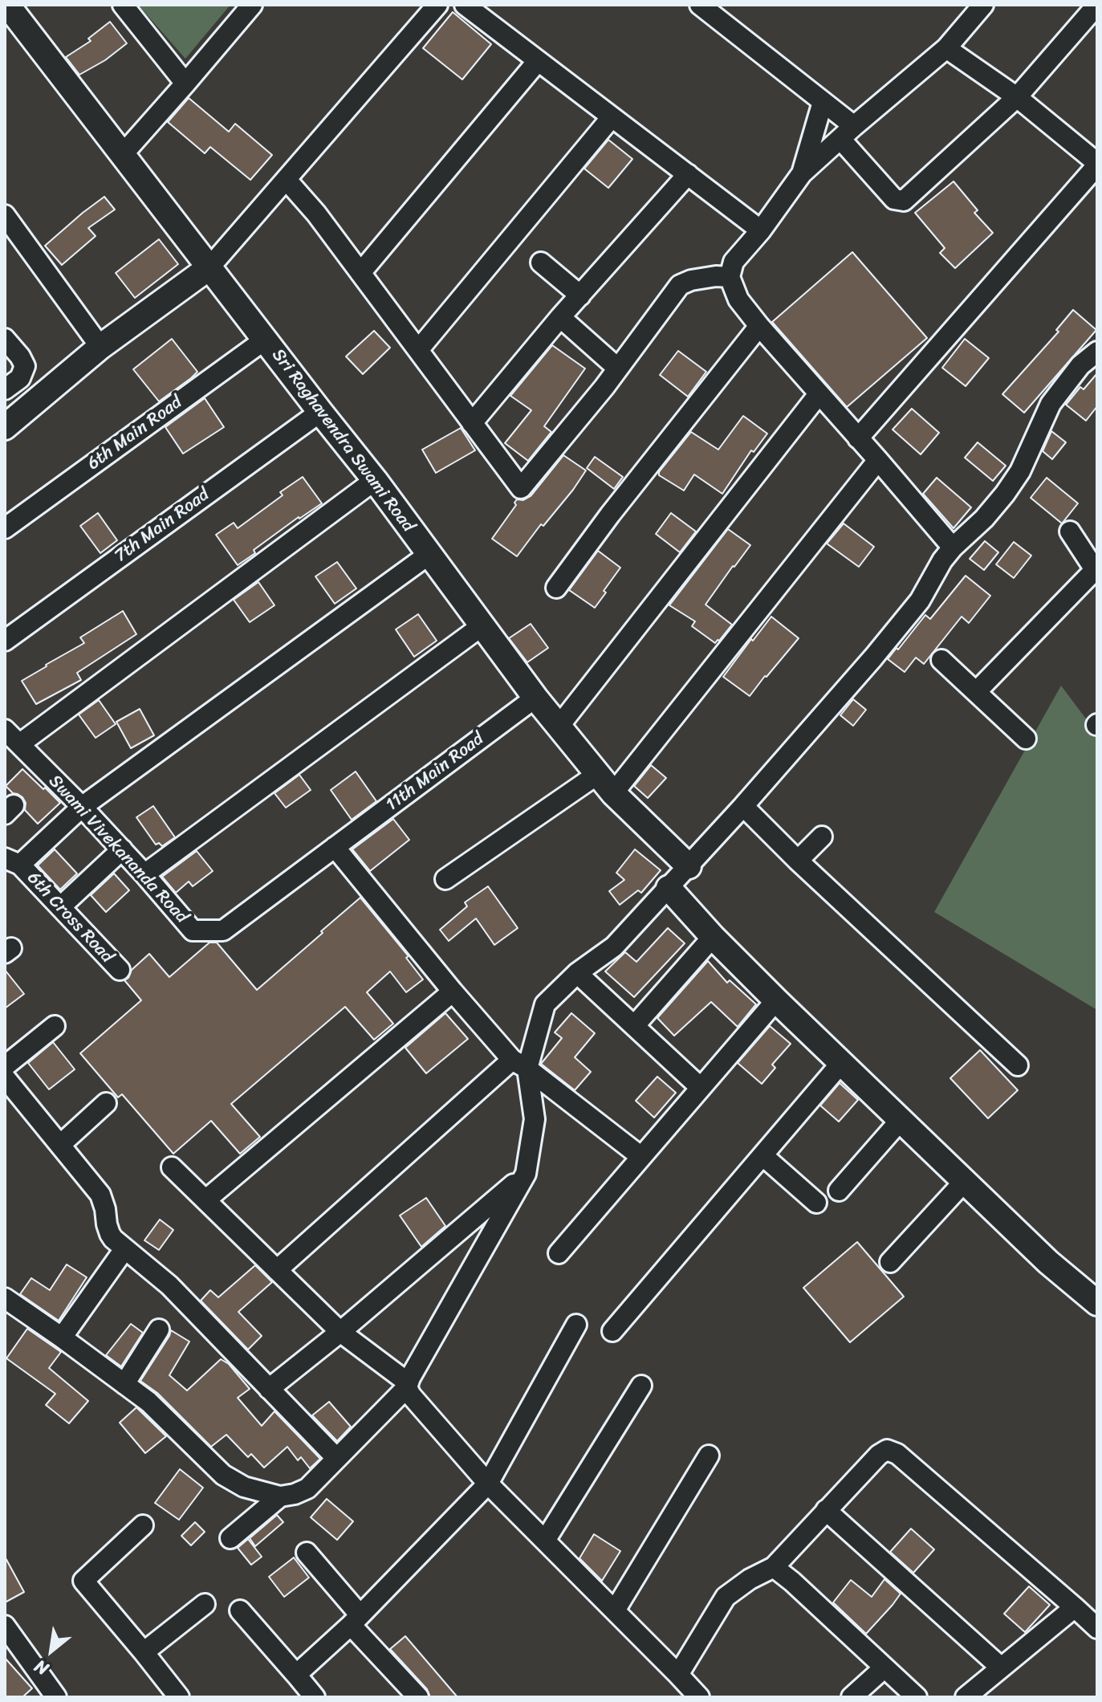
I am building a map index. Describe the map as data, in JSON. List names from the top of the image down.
{
  "streets": {
    "street": [
      "6th Main Road",
      "Sri Raghavendra Swami Road",
      "7th Main Road",
      "11th Main Road",
      "Swami Vivekananda Road",
      "6th Cross Road"
    ]
  },
  "crossings": [
    ["6th Main Road", "Sri Raghavendra Swami Road"],
    ["Sri Raghavendra Swami Road", "7th Main Road"],
    ["Sri Raghavendra Swami Road", "11th Main Road"],
    ["11th Main Road", "Swami Vivekananda Road"]
  ],
  "north": "bottom left"
}
